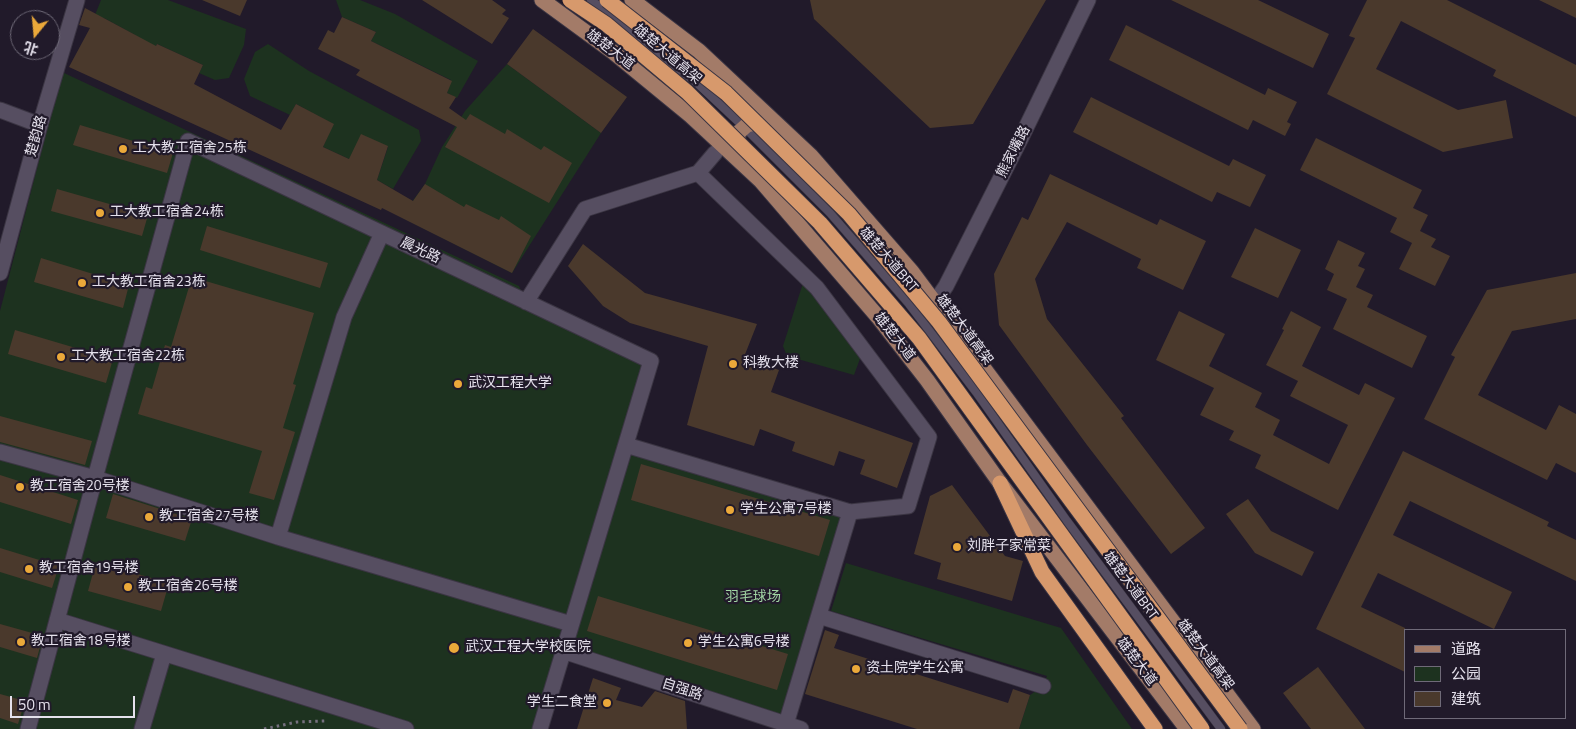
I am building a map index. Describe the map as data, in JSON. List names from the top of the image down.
{
  "streets": {
    "highway": ["雄楚大道高架"],
    "main road": ["雄楚大道"],
    "street": [
      "楚韵路",
      "熊家嘴路",
      "晨光路",
      "自强路"
    ],
    "lane": ["雄楚大道BRT"]
  },
  "parks": ["羽毛球场"],
  "places": [
    "工大教工宿舍25栋",
    "工大教工宿舍24栋",
    "工大教工宿舍23栋",
    "工大教工宿舍22栋",
    "科教大楼",
    "武汉工程大学",
    "教工宿舍20号楼",
    "学生公寓7号楼",
    "教工宿舍27号楼",
    "刘胖子家常菜",
    "教工宿舍19号楼",
    "教工宿舍26号楼",
    "教工宿舍18号楼",
    "学生公寓6号楼",
    "武汉工程大学校医院",
    "资土院学生公寓",
    "学生二食堂"
  ],
  "legend": ["道路", "公园", "建筑"],
  "scale_bar": "50 m",
  "north": "bottom"
}
